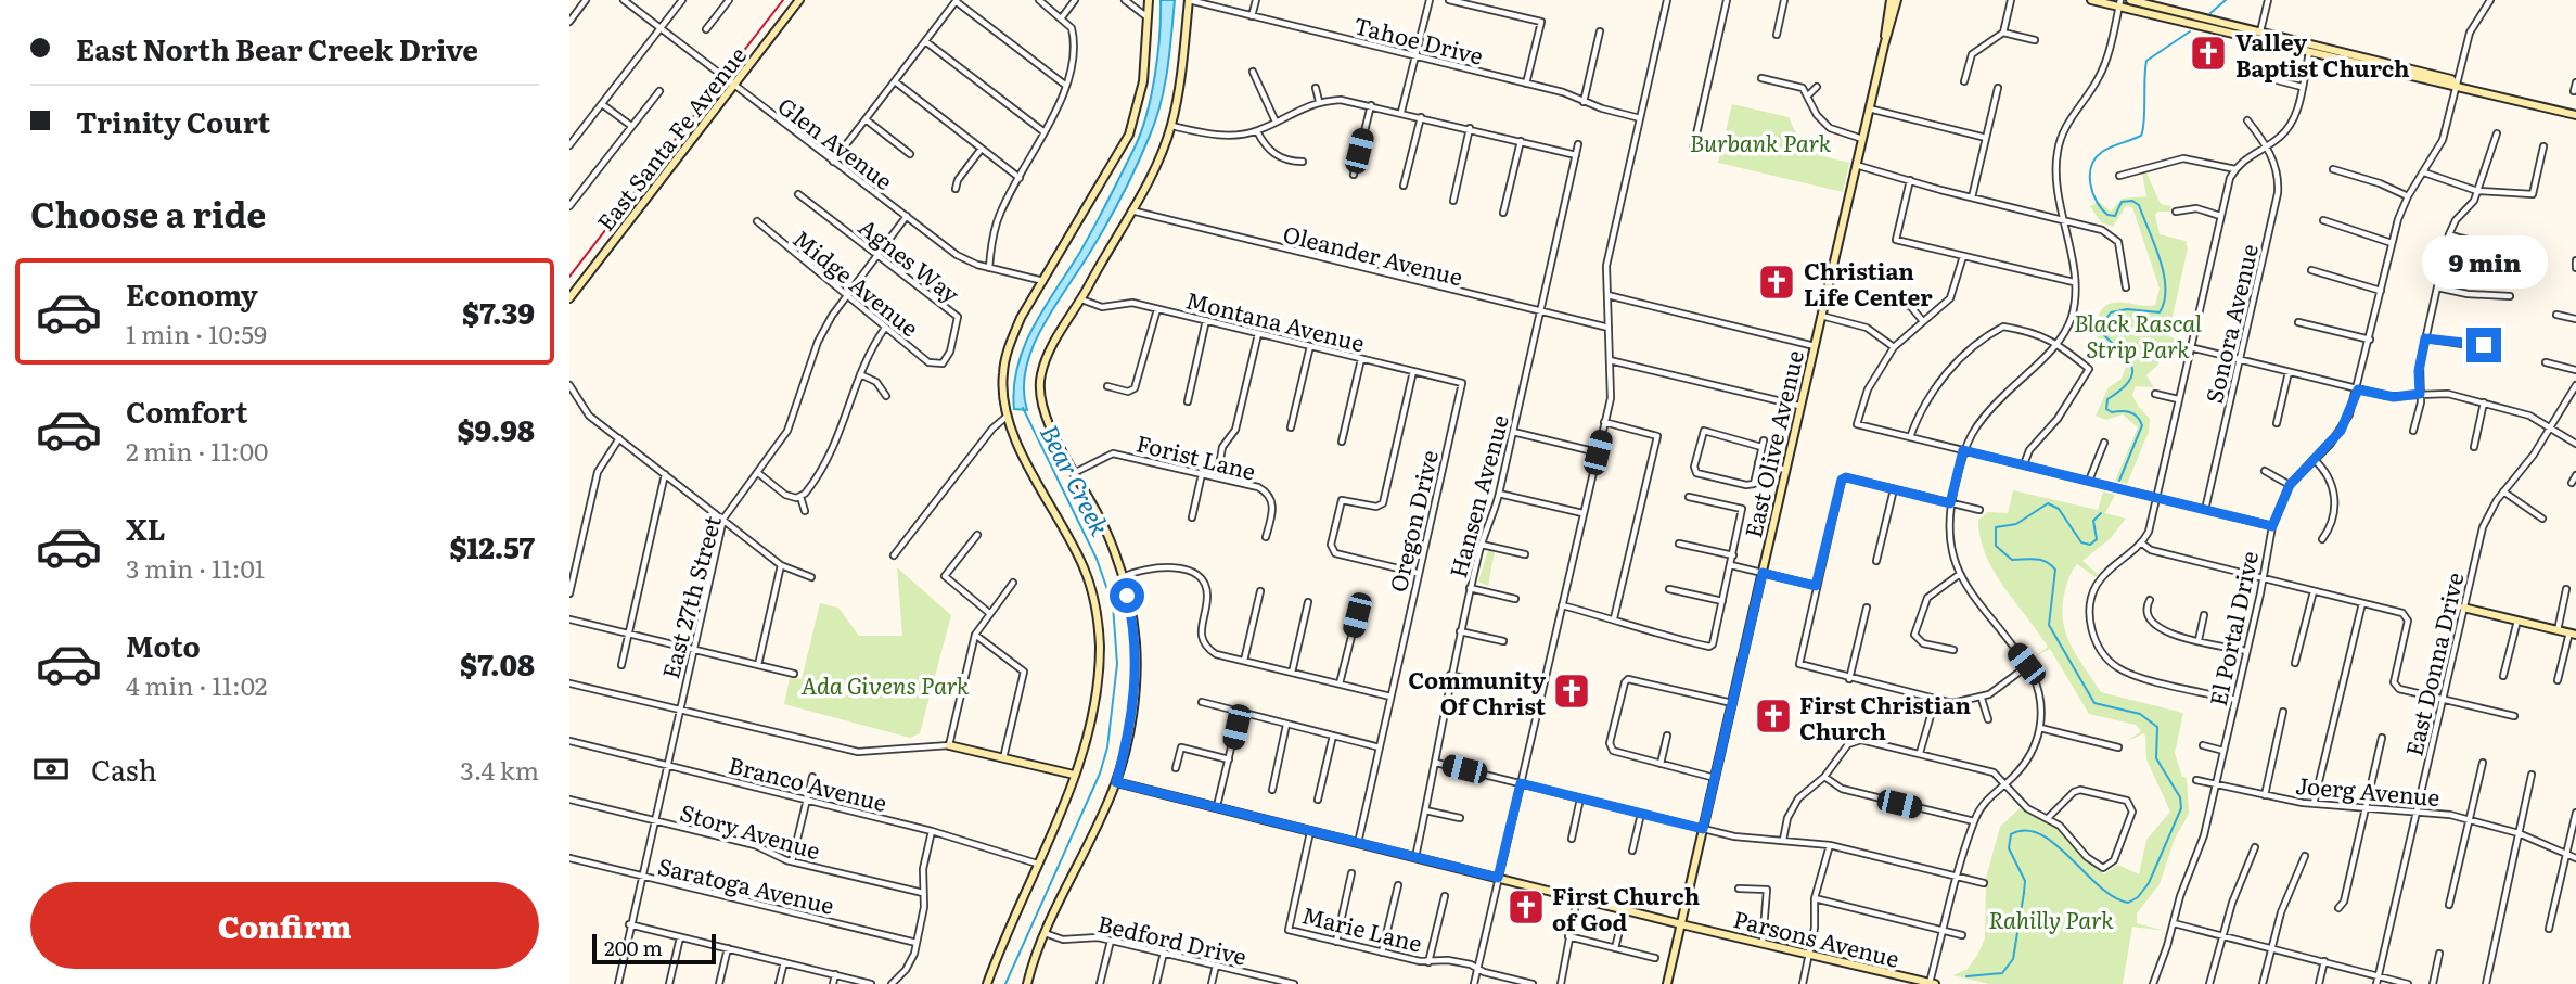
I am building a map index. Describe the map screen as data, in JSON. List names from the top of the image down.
{
  "streets": {
    "street": [
      "Tahoe Drive",
      "East Santa Fe Avenue",
      "Glen Avenue",
      "Oleander Avenue",
      "Agnes Way",
      "Midge Avenue",
      "Montana Avenue",
      "Sonora Avenue",
      "East Olive Avenue",
      "Forist Lane",
      "Hansen Avenue",
      "Oregon Drive",
      "East 27th Street",
      "El Portal Drive",
      "East Donna Drive",
      "Branco Avenue",
      "Joerg Avenue",
      "Story Avenue",
      "Saratoga Avenue",
      "Marie Lane",
      "Parsons Avenue",
      "Bedford Drive"
    ]
  },
  "crossings": [
    ["East Santa Fe Avenue", "Glen Avenue"],
    ["Glen Avenue", "East 27th Street"],
    ["Oleander Avenue", "Hansen Avenue"],
    ["Agnes Way", "Midge Avenue"],
    ["Agnes Way", "East 27th Street"],
    ["Midge Avenue", "East 27th Street"],
    ["Montana Avenue", "Oregon Drive"],
    ["East Olive Avenue", "Parsons Avenue"],
    ["Hansen Avenue", "Parsons Avenue"],
    ["Oregon Drive", "Parsons Avenue"],
    ["East 27th Street", "Branco Avenue"],
    ["East 27th Street", "Story Avenue"],
    ["East 27th Street", "Saratoga Avenue"],
    ["El Portal Drive", "Joerg Avenue"],
    ["East Donna Drive", "Joerg Avenue"],
    ["Marie Lane", "Parsons Avenue"]
  ],
  "water": ["Bear Creek"],
  "parks": [
    "Burbank Park",
    "Black Rascal Strip Park",
    "Ada Givens Park",
    "Rahilly Park"
  ],
  "places": {
    "church": [
      "Valley Baptist Church",
      "Christian Life Center",
      "Community Of Christ",
      "First Christian Church",
      "First Church of God"
    ]
  },
  "scale_bar": "200 m",
  "page": {
    "banner": ["East North Bear Creek Drive", "Trinity Court"],
    "heading": "Choose a ride",
    "bubble": "9 min",
    "list": [
      {
        "name": "Economy",
        "note": "1 min · 10:59",
        "value": "$7.39"
      },
      {
        "name": "Comfort",
        "note": "2 min · 11:00",
        "value": "$9.98"
      },
      {
        "name": "XL",
        "note": "3 min · 11:01",
        "value": "$12.57"
      },
      {
        "name": "Moto",
        "note": "4 min · 11:02",
        "value": "$7.08"
      }
    ],
    "pay": ["Cash", "3.4 km"],
    "buttons": "Confirm",
    "scale": "200 m"
  }
}
